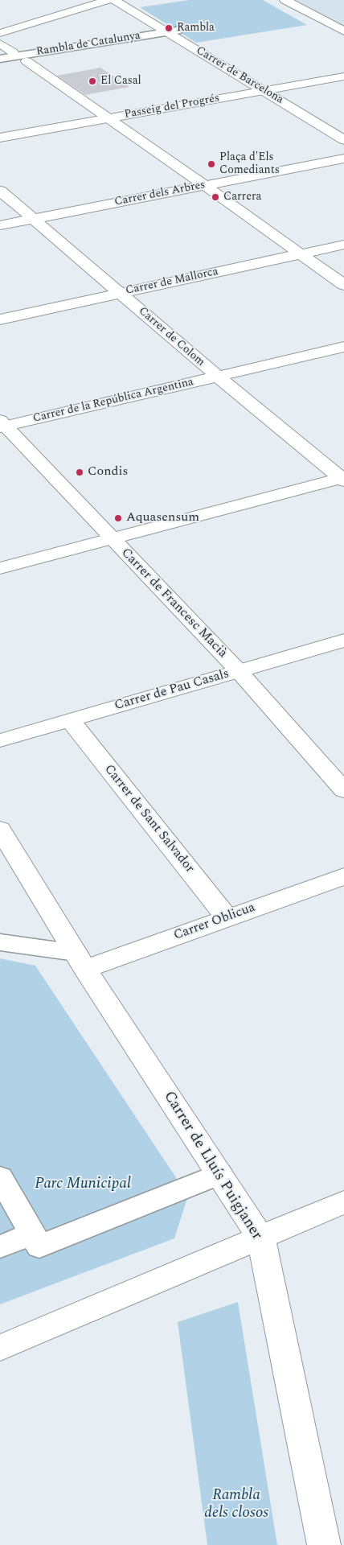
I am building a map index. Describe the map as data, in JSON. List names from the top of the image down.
{
  "streets": {
    "street": [
      "Rambla de Catalunya",
      "Carrer de Barcelona",
      "Passeig del Progrés",
      "Carrer dels Arbres",
      "Carrer de Mallorca",
      "Carrer de Colom",
      "Carrer de la República Argentina",
      "Carrer de Francesc Macià",
      "Carrer de Pau Casals",
      "Carrer de Sant Salvador",
      "Carrer Oblicua",
      "Carrer de Lluís Puigjaner"
    ]
  },
  "crossings": [
    ["Rambla de Catalunya", "Carrer de Barcelona"],
    ["Carrer de Barcelona", "Passeig del Progrés"],
    ["Carrer dels Arbres", "Carrer de Colom"],
    ["Carrer de Mallorca", "Carrer de Colom"],
    ["Carrer de Colom", "Carrer de la República Argentina"],
    ["Carrer de la República Argentina", "Carrer de Francesc Macià"],
    ["Carrer de Francesc Macià", "Carrer de Pau Casals"],
    ["Carrer de Pau Casals", "Carrer de Sant Salvador"],
    ["Carrer de Sant Salvador", "Carrer Oblicua"],
    ["Carrer Oblicua", "Carrer de Lluís Puigjaner"]
  ],
  "parks": ["Parc Municipal", "Rambla dels closos"],
  "places": [
    "Rambla",
    "El Casal",
    "Plaça d'Els Comediants",
    "Carrera",
    "Condis",
    "Aquasensum"
  ]
}
